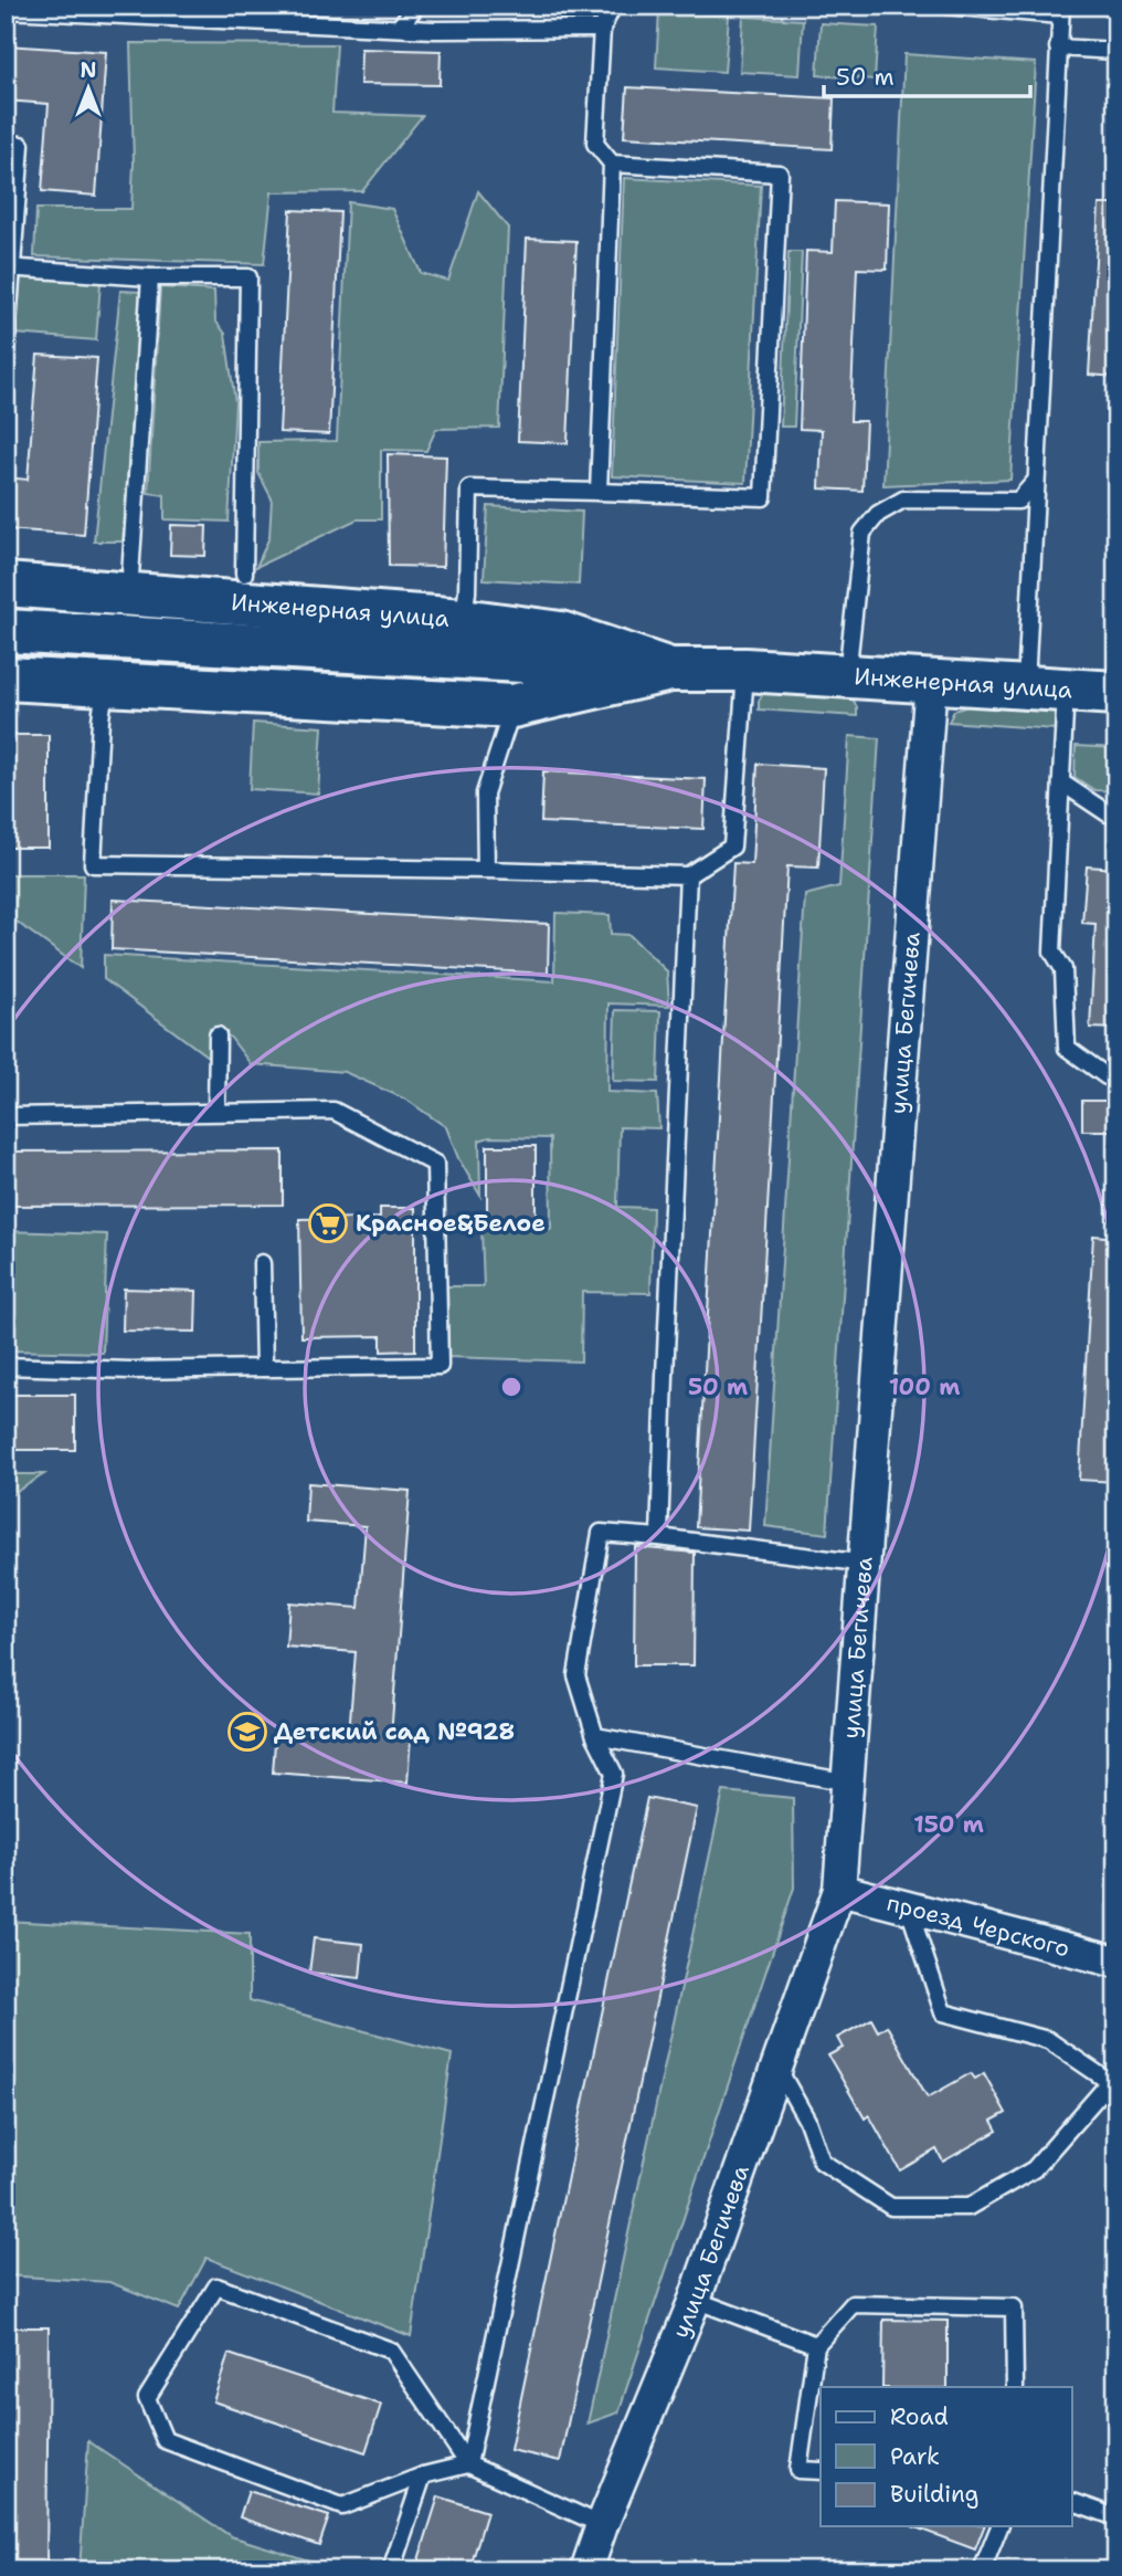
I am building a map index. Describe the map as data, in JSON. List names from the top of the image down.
{
  "streets": {
    "street": ["Инженерная улица", "улица Бегичева", "проезд Черского"]
  },
  "crossings": [
    ["Инженерная улица", "улица Бегичева"],
    ["улица Бегичева", "проезд Черского"]
  ],
  "places": {
    "supermarket": ["Красное&Белое"],
    "school or university": ["Детский сад №928"]
  },
  "legend": ["Road", "Park", "Building"],
  "scale_bar": "50 m",
  "north": "top",
  "rings": ["50 m", "100 m", "150 m"]
}
